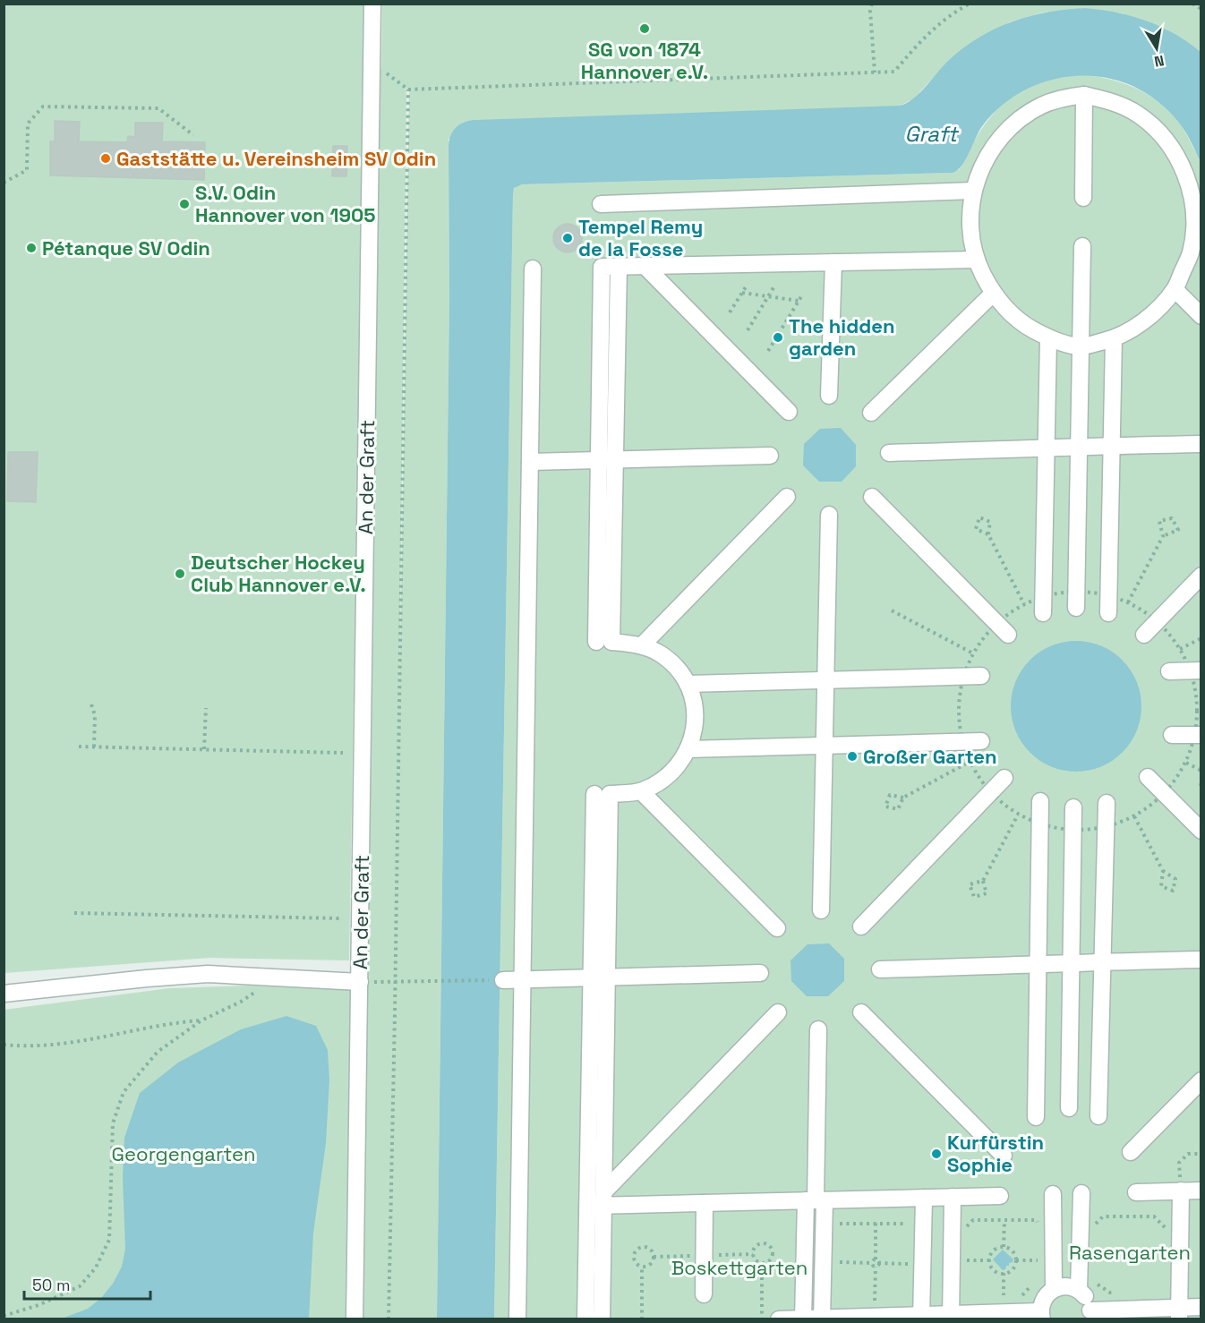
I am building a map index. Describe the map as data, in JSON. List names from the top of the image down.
{
  "streets": {
    "street": ["An der Graft"]
  },
  "water": ["Graft"],
  "parks": ["Georgengarten", "Rasengarten", "Boskettgarten"],
  "places": [
    "SG von 1874 Hannover e.V.",
    "Gaststätte u. Vereinsheim SV Odin",
    "S.V. Odin Hannover von 1905",
    "Tempel Remy de la Fosse",
    "Pétanque SV Odin",
    "The hidden garden",
    "Deutscher Hockey Club Hannover e.V.",
    "Großer Garten",
    "Kurfürstin Sophie"
  ],
  "scale_bar": "50 m",
  "north": "bottom"
}
